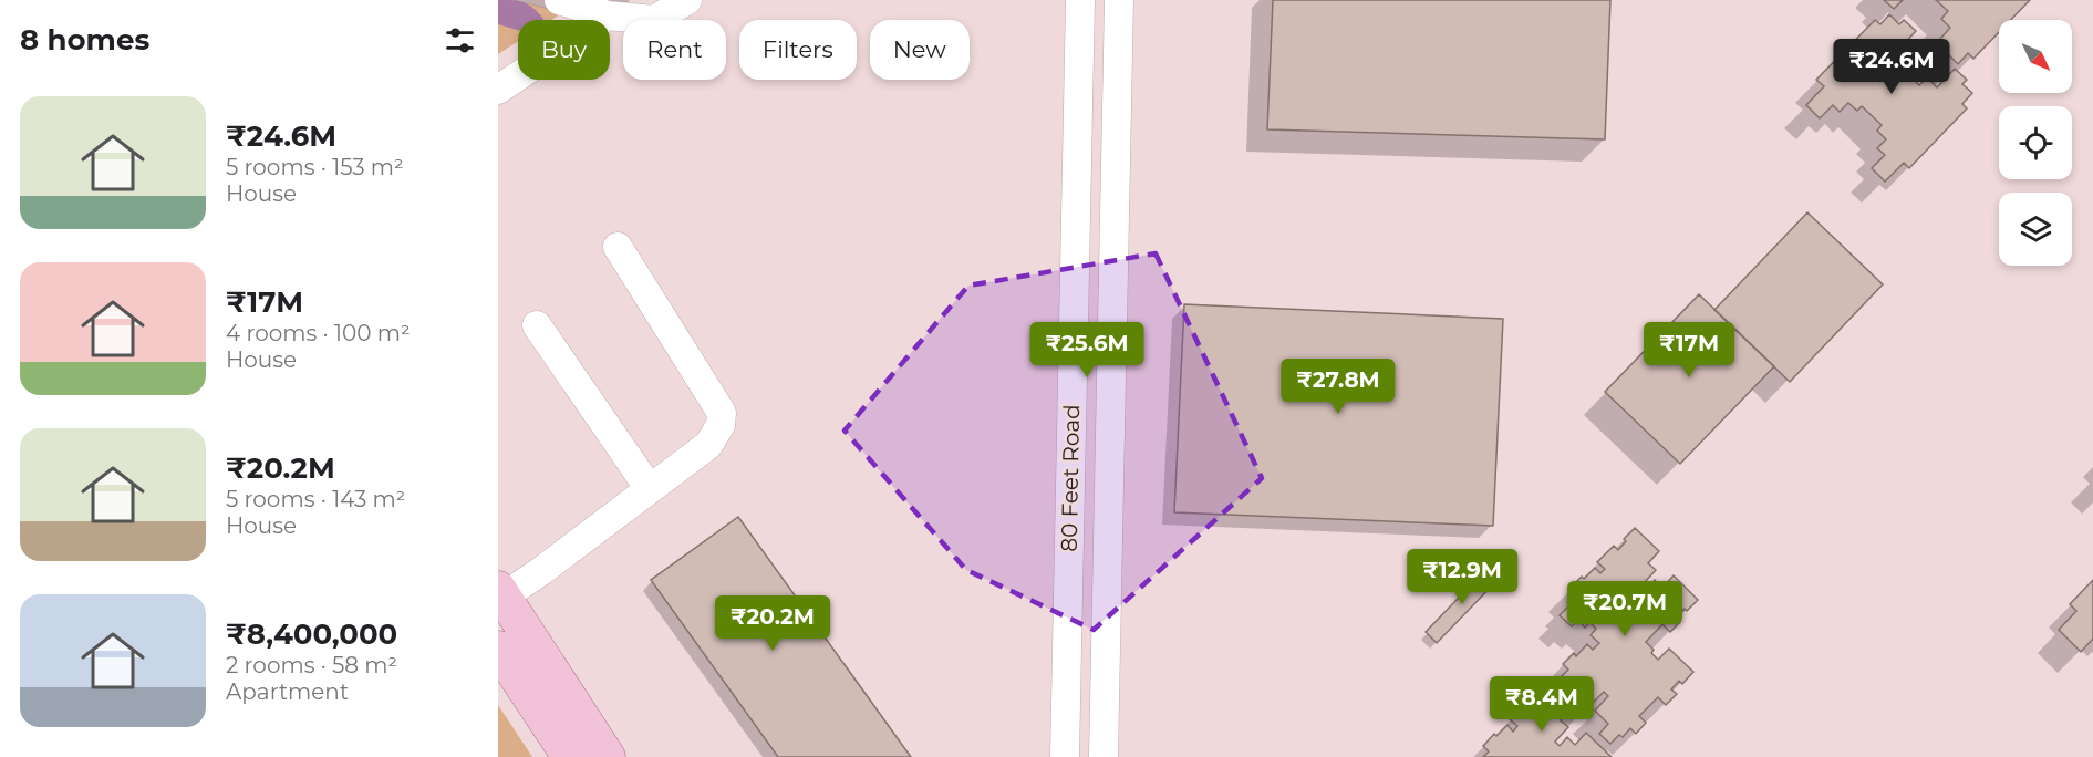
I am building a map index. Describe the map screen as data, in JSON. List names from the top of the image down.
{
  "streets": {
    "street": ["80 Feet Road"]
  },
  "north": "bottom right",
  "page": {
    "heading": "8 homes",
    "chip": [
      "Buy",
      "Rent",
      "Filters",
      "New"
    ],
    "price": [
      "₹24.6M",
      "₹25.6M",
      "₹17M",
      "₹27.8M",
      "₹12.9M",
      "₹20.7M",
      "₹20.2M",
      "₹8.4M"
    ],
    "list": [
      {
        "name": "₹24.6M",
        "note": "5 rooms · 153 m² · House"
      },
      {
        "name": "₹17M",
        "note": "4 rooms · 100 m² · House"
      },
      {
        "name": "₹20.2M",
        "note": "5 rooms · 143 m² · House"
      },
      {
        "name": "₹8,400,000",
        "note": "2 rooms · 58 m² · Apartment"
      }
    ]
  }
}
